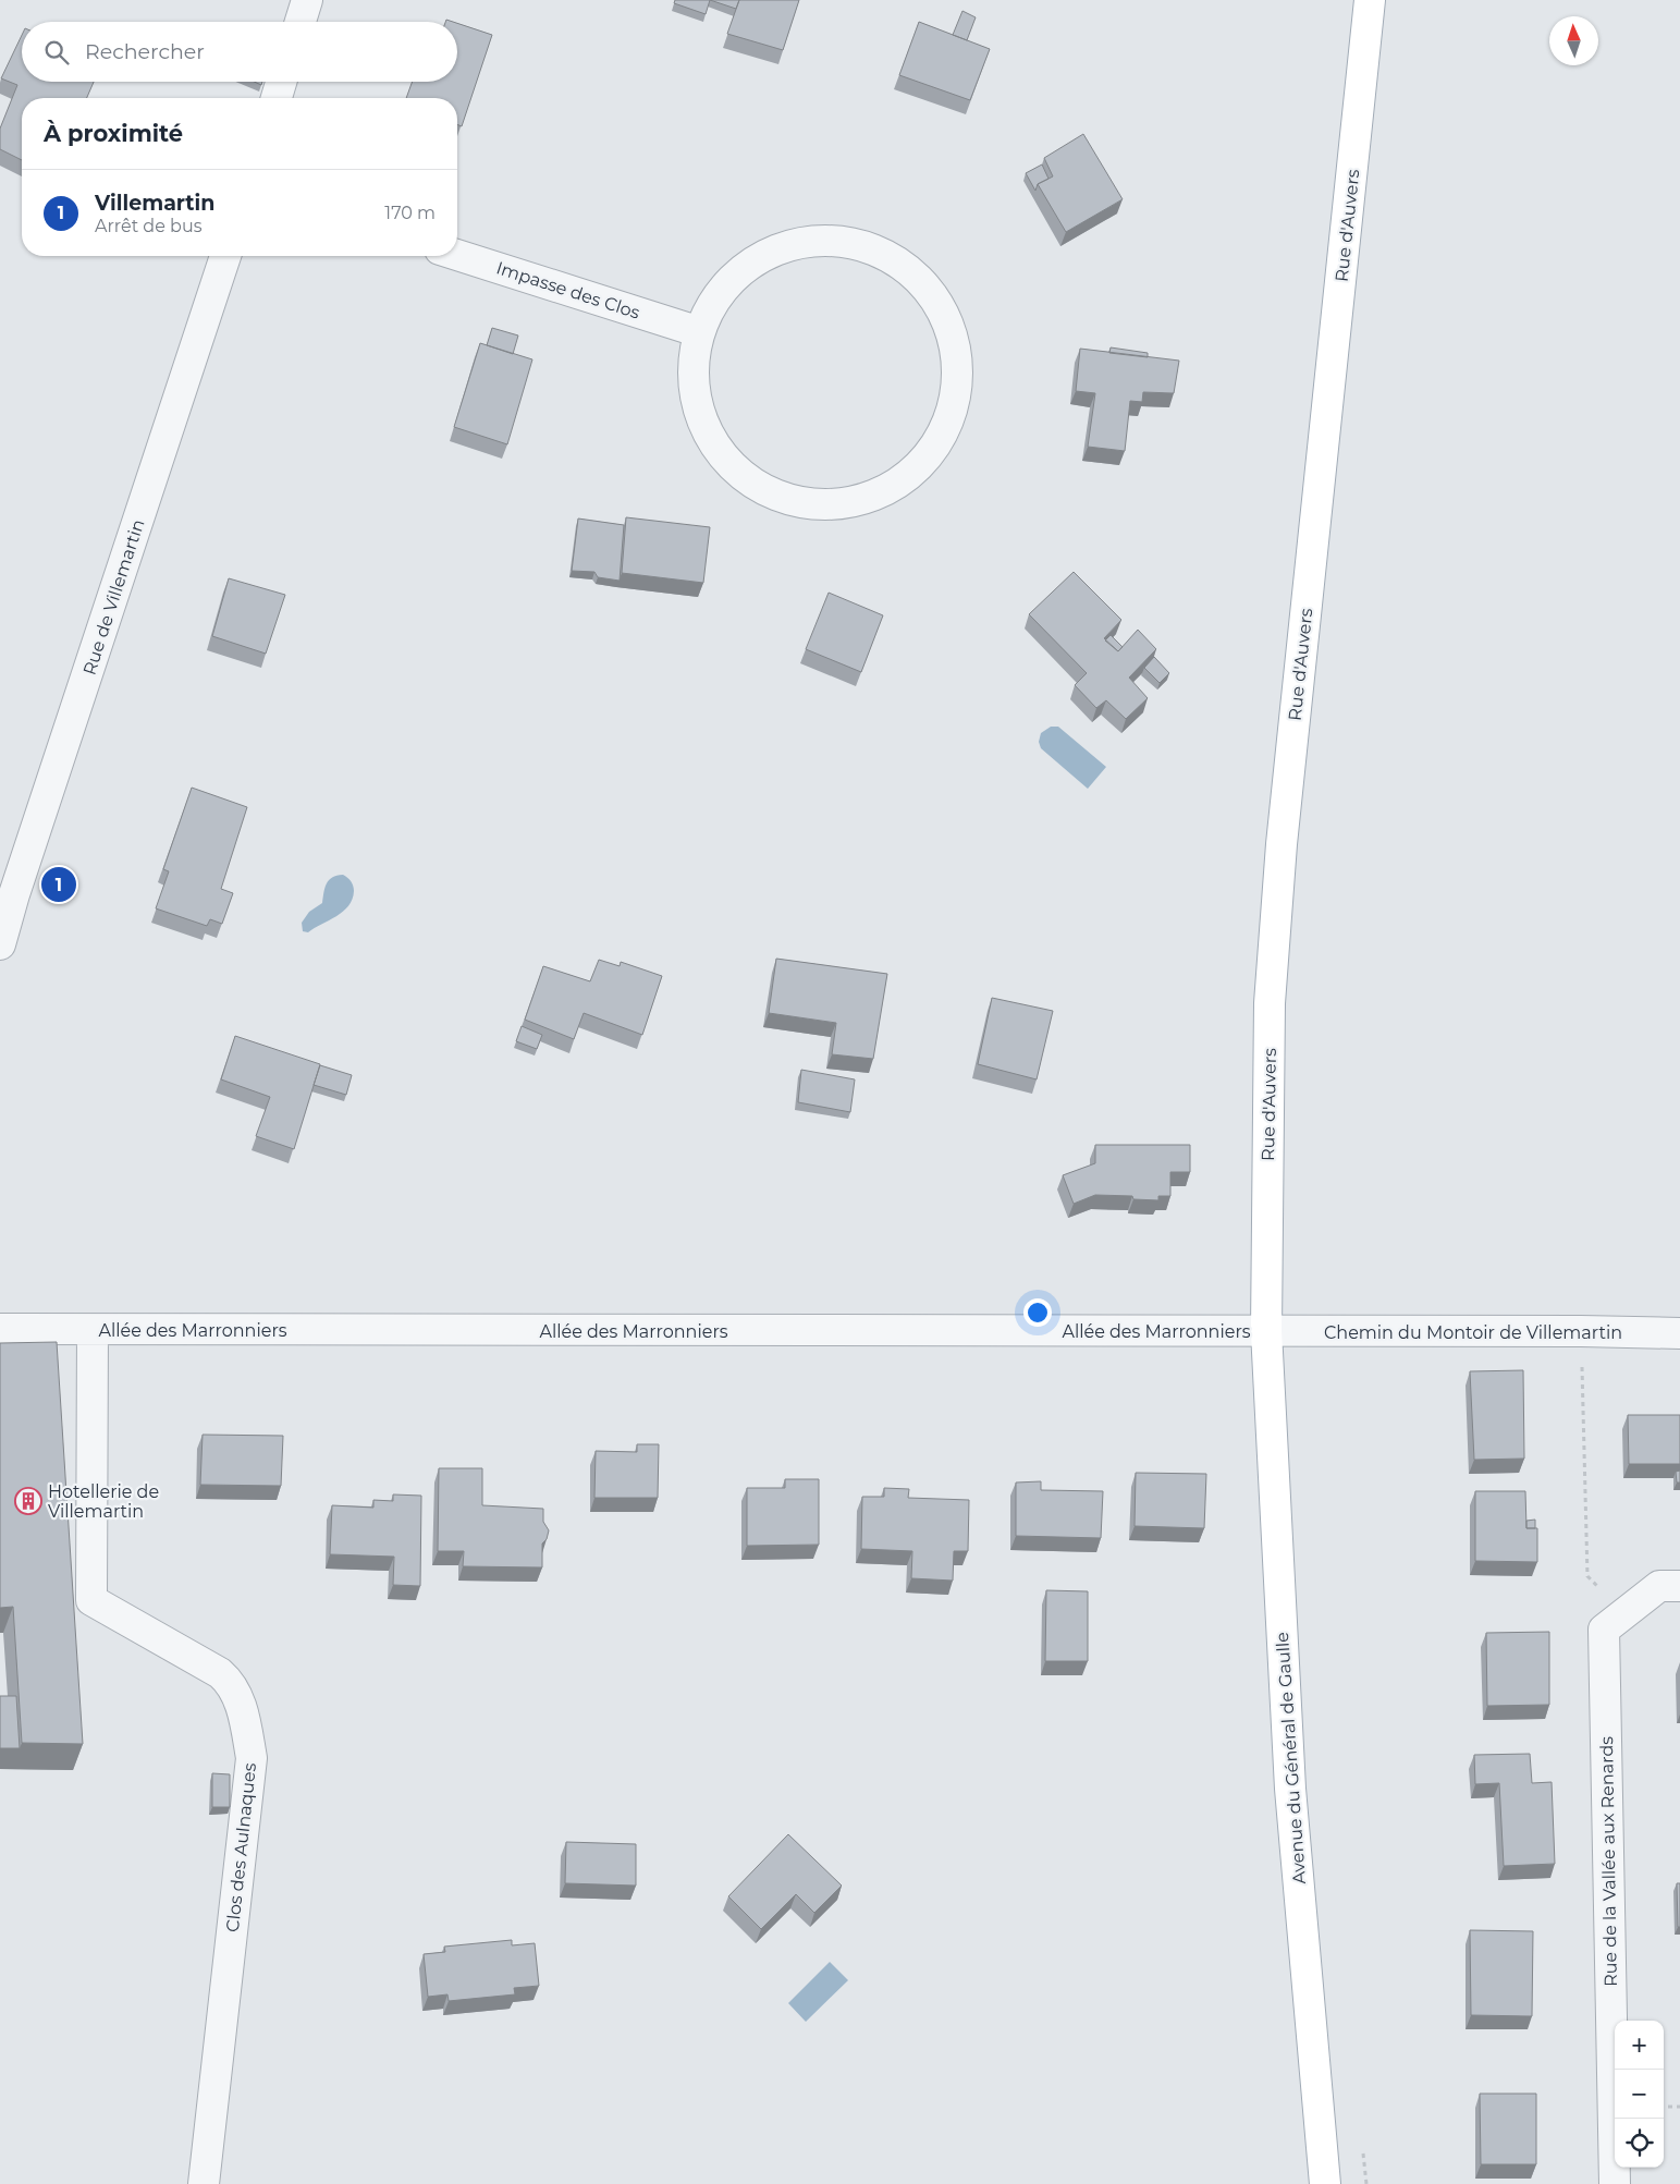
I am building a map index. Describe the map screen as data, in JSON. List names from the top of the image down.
{
  "streets": {
    "main road": ["Rue d'Auvers", "Avenue du Général de Gaulle"],
    "street": [
      "Impasse des Clos",
      "Rue de Villemartin",
      "Allée des Marronniers",
      "Chemin du Montoir de Villemartin",
      "Clos des Aulnaques",
      "Rue de la Vallée aux Renards"
    ]
  },
  "crossings": [
    ["Rue d'Auvers", "Allée des Marronniers"],
    ["Rue d'Auvers", "Chemin du Montoir de Villemartin"],
    ["Rue d'Auvers", "Avenue du Général de Gaulle"],
    ["Allée des Marronniers", "Chemin du Montoir de Villemartin"],
    ["Allée des Marronniers", "Avenue du Général de Gaulle"],
    ["Allée des Marronniers", "Clos des Aulnaques"],
    ["Chemin du Montoir de Villemartin", "Avenue du Général de Gaulle"]
  ],
  "places": {
    "building": ["Hotellerie de Villemartin"]
  },
  "north": "top",
  "page": {
    "search": "Rechercher",
    "heading": "À proximité",
    "list": [
      {
        "mark": "1",
        "name": "Villemartin",
        "note": "Arrêt de bus",
        "value": "170 m"
      }
    ],
    "pins": "1",
    "map_buttons": ["+", "−"]
  }
}
